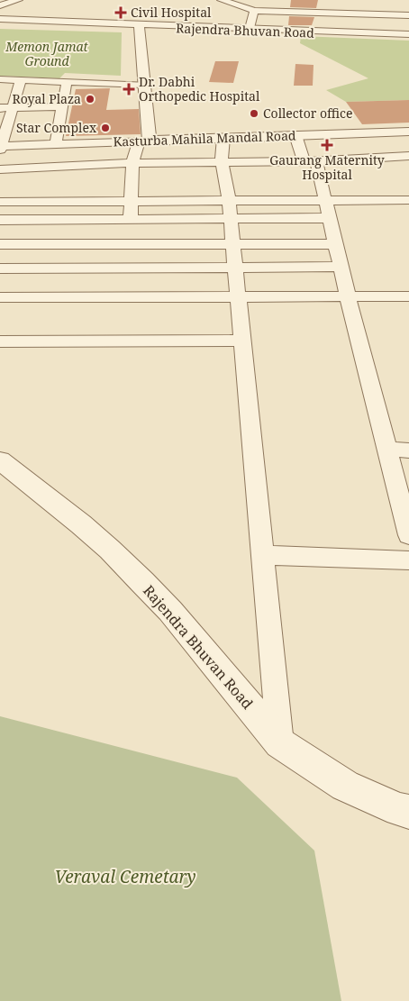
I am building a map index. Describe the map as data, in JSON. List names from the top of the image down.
{
  "streets": {
    "street": ["Rajendra Bhuvan Road", "Kasturba Mahila Mandal Road"]
  },
  "parks": ["Memon Jamat Ground", "Veraval Cemetary"],
  "places": {
    "health": ["Civil Hospital", "Dr. Dabhi Orthopedic Hospital", "Gaurang Maternity Hospital"],
    "other": ["Royal Plaza", "Collector office", "Star Complex"]
  }
}
